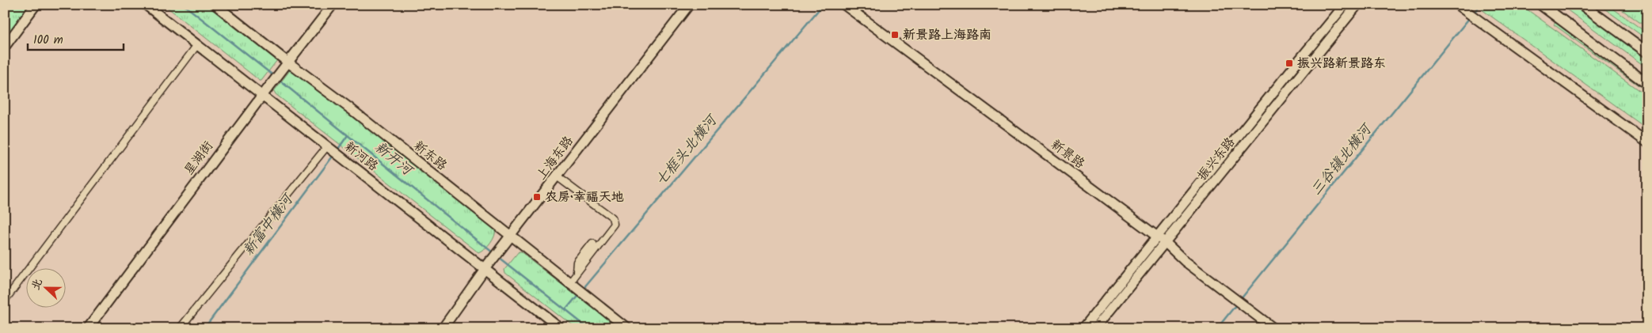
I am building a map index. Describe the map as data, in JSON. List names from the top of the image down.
{
  "streets": {
    "street": [
      "新景路",
      "新东路",
      "新河路",
      "星湖街",
      "上海东路",
      "振兴东路"
    ]
  },
  "crossings": [
    ["新景路", "振兴东路"],
    ["新东路", "星湖街"],
    ["新东路", "上海东路"],
    ["新河路", "星湖街"],
    ["新河路", "上海东路"]
  ],
  "water": [
    "七框头北横河",
    "新开河",
    "三谷镇北横河",
    "新富中横河"
  ],
  "places": {
    "transit": ["新景路上海路南", "振兴路新景路东", "农房·幸福天地"]
  },
  "scale_bar": "100 m",
  "north": "left"
}
